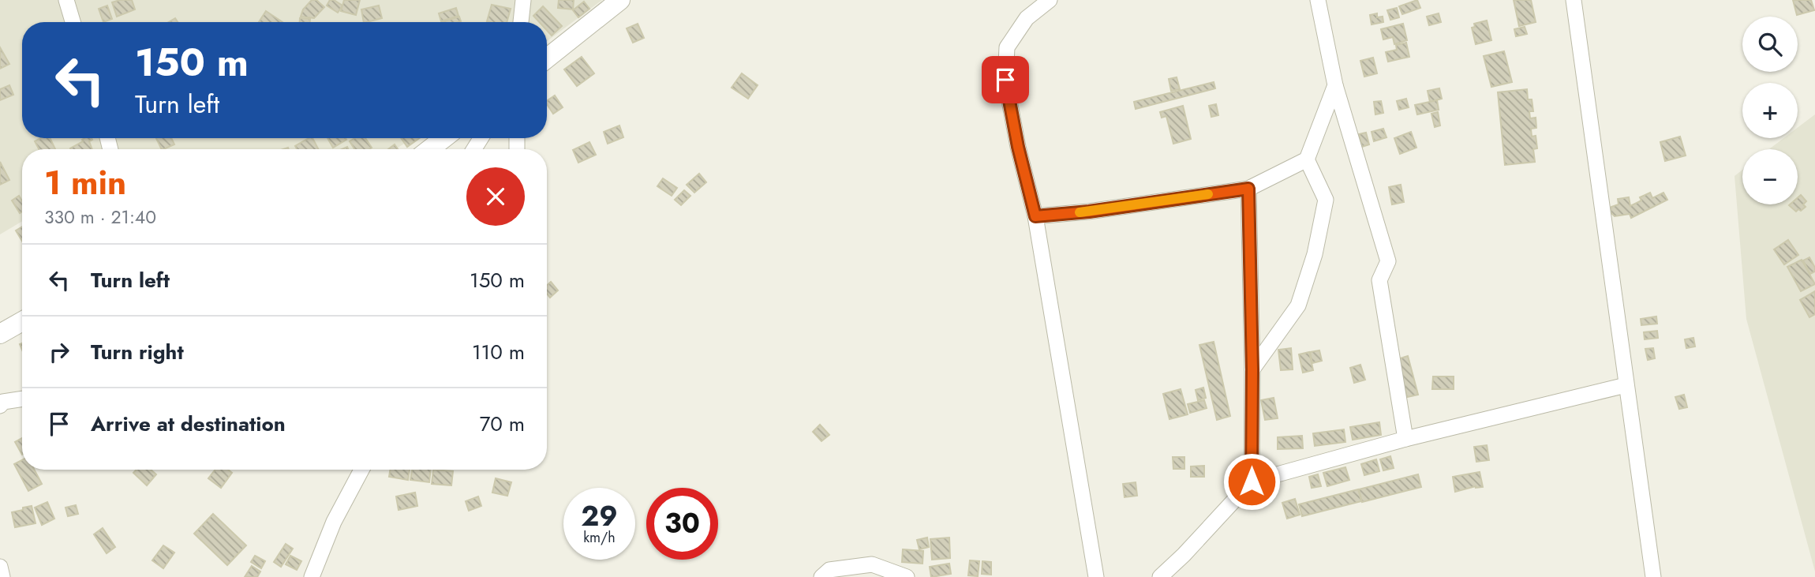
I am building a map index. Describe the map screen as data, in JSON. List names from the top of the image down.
{
  "page": {
    "map_buttons": ["+", "−"],
    "turn": ["150 m", "Turn left"],
    "heading": ["1 min", "330 m · 21:40"],
    "list": [
      {
        "name": "Turn left",
        "value": "150 m"
      },
      {
        "name": "Turn right",
        "value": "110 m"
      },
      {
        "name": "Arrive at destination",
        "value": "70 m"
      }
    ],
    "speed": "29 km/h",
    "limit": "30"
  }
}
